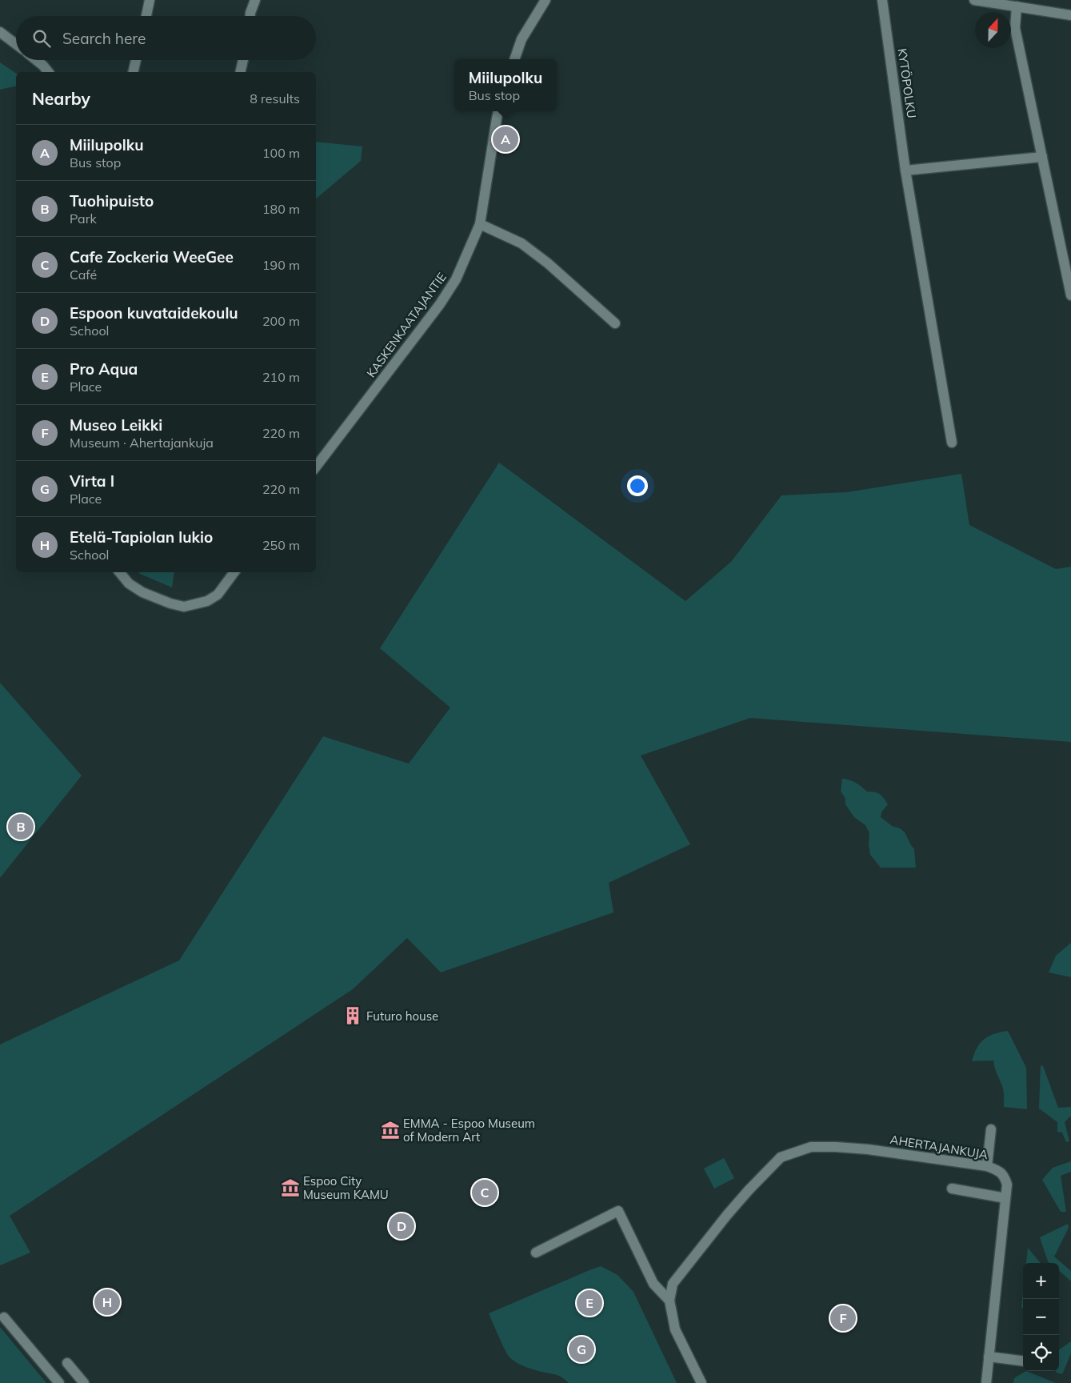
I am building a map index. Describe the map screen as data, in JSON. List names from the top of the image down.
{
  "streets": {
    "street": ["KYTÖPOLKU", "KASKENKAATAJANTIE", "AHERTAJANKUJA"]
  },
  "places": {
    "building": ["Futuro house"],
    "museum": ["EMMA - Espoo Museum of Modern Art", "Espoo City Museum KAMU"]
  },
  "north": "top",
  "page": {
    "search": "Search here",
    "popup": ["Miilupolku", "Bus stop"],
    "heading": ["Nearby", "8 results"],
    "list": [
      {
        "mark": "A",
        "name": "Miilupolku",
        "note": "Bus stop",
        "value": "100 m"
      },
      {
        "mark": "B",
        "name": "Tuohipuisto",
        "note": "Park",
        "value": "180 m"
      },
      {
        "mark": "C",
        "name": "Cafe Zockeria WeeGee",
        "note": "Café",
        "value": "190 m"
      },
      {
        "mark": "D",
        "name": "Espoon kuvataidekoulu",
        "note": "School",
        "value": "200 m"
      },
      {
        "mark": "E",
        "name": "Pro Aqua",
        "note": "Place",
        "value": "210 m"
      },
      {
        "mark": "F",
        "name": "Museo Leikki",
        "note": "Museum · Ahertajankuja",
        "value": "220 m"
      },
      {
        "mark": "G",
        "name": "Virta I",
        "note": "Place",
        "value": "220 m"
      },
      {
        "mark": "H",
        "name": "Etelä-Tapiolan lukio",
        "note": "School",
        "value": "250 m"
      }
    ],
    "pins": [
      "A",
      "B",
      "C",
      "D",
      "H",
      "E",
      "F",
      "G"
    ],
    "map_buttons": ["+", "−"]
  }
}
